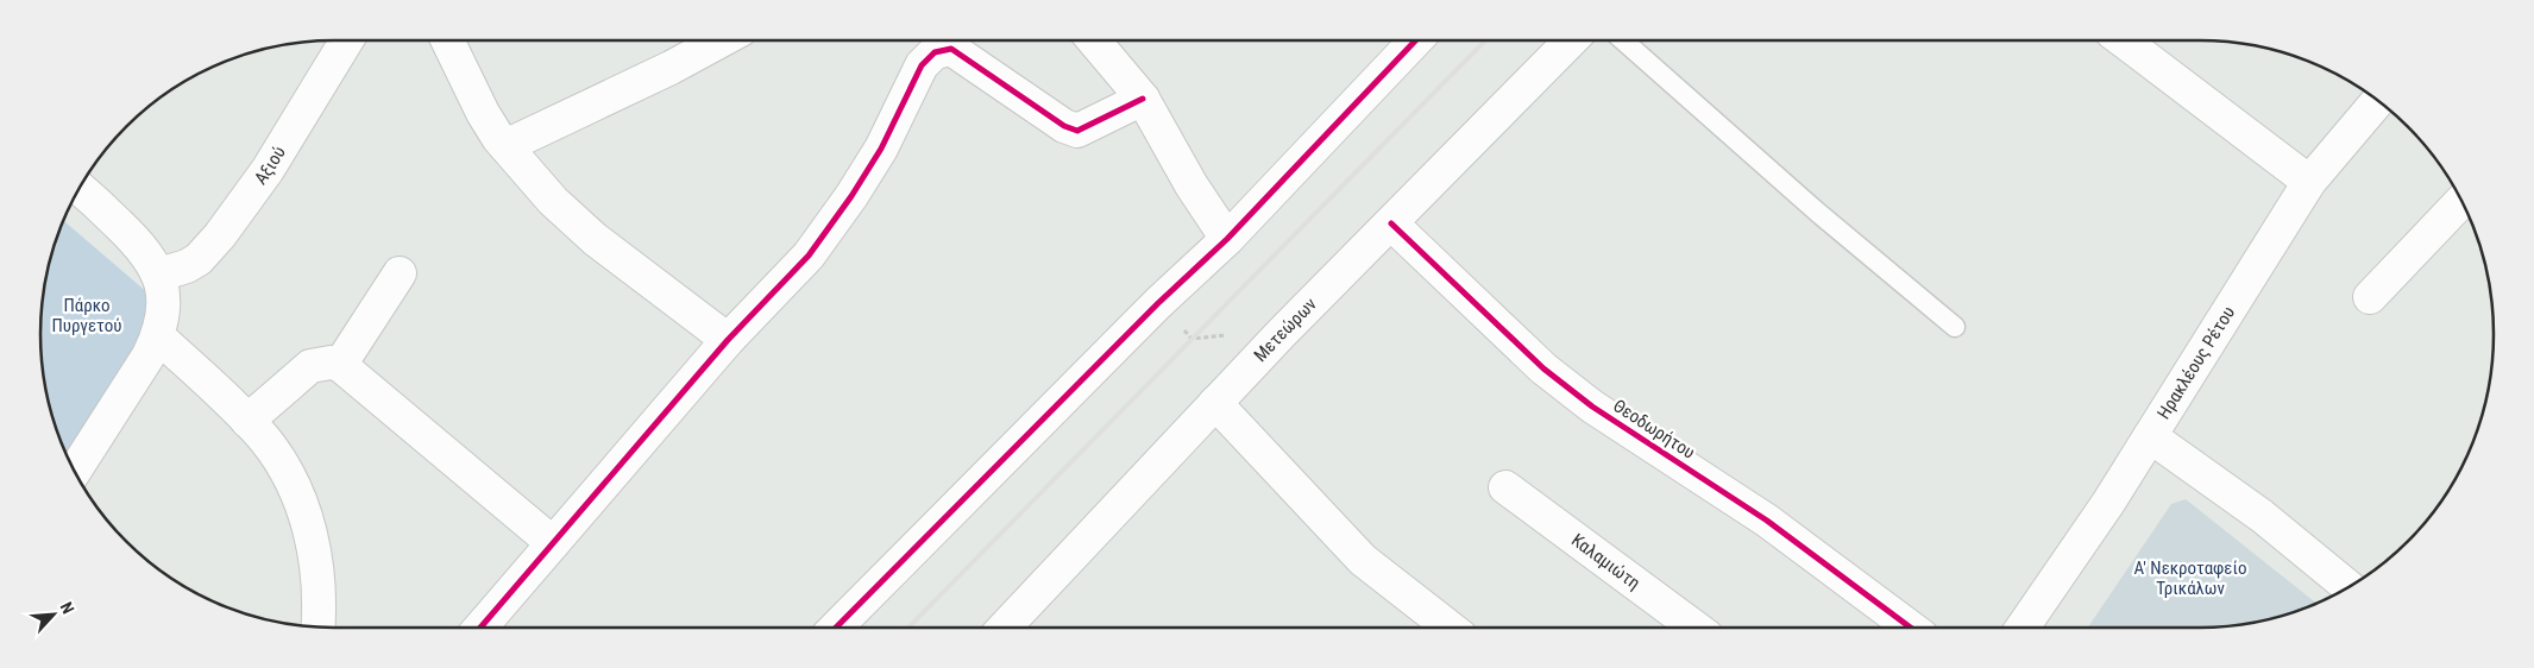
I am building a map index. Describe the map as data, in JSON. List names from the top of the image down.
{
  "streets": {
    "street": [
      "Αξιού",
      "Μετεώρων",
      "Ηρακλέους Ρέτου",
      "Θεοδωρήτου",
      "Καλαμιώτη"
    ]
  },
  "crossings": [
    ["Μετεώρων", "Θεοδωρήτου"]
  ],
  "parks": ["Πάρκο Πυργετού", "A' Νεκροταφείο Τρικάλων"],
  "north": "top right"
}
